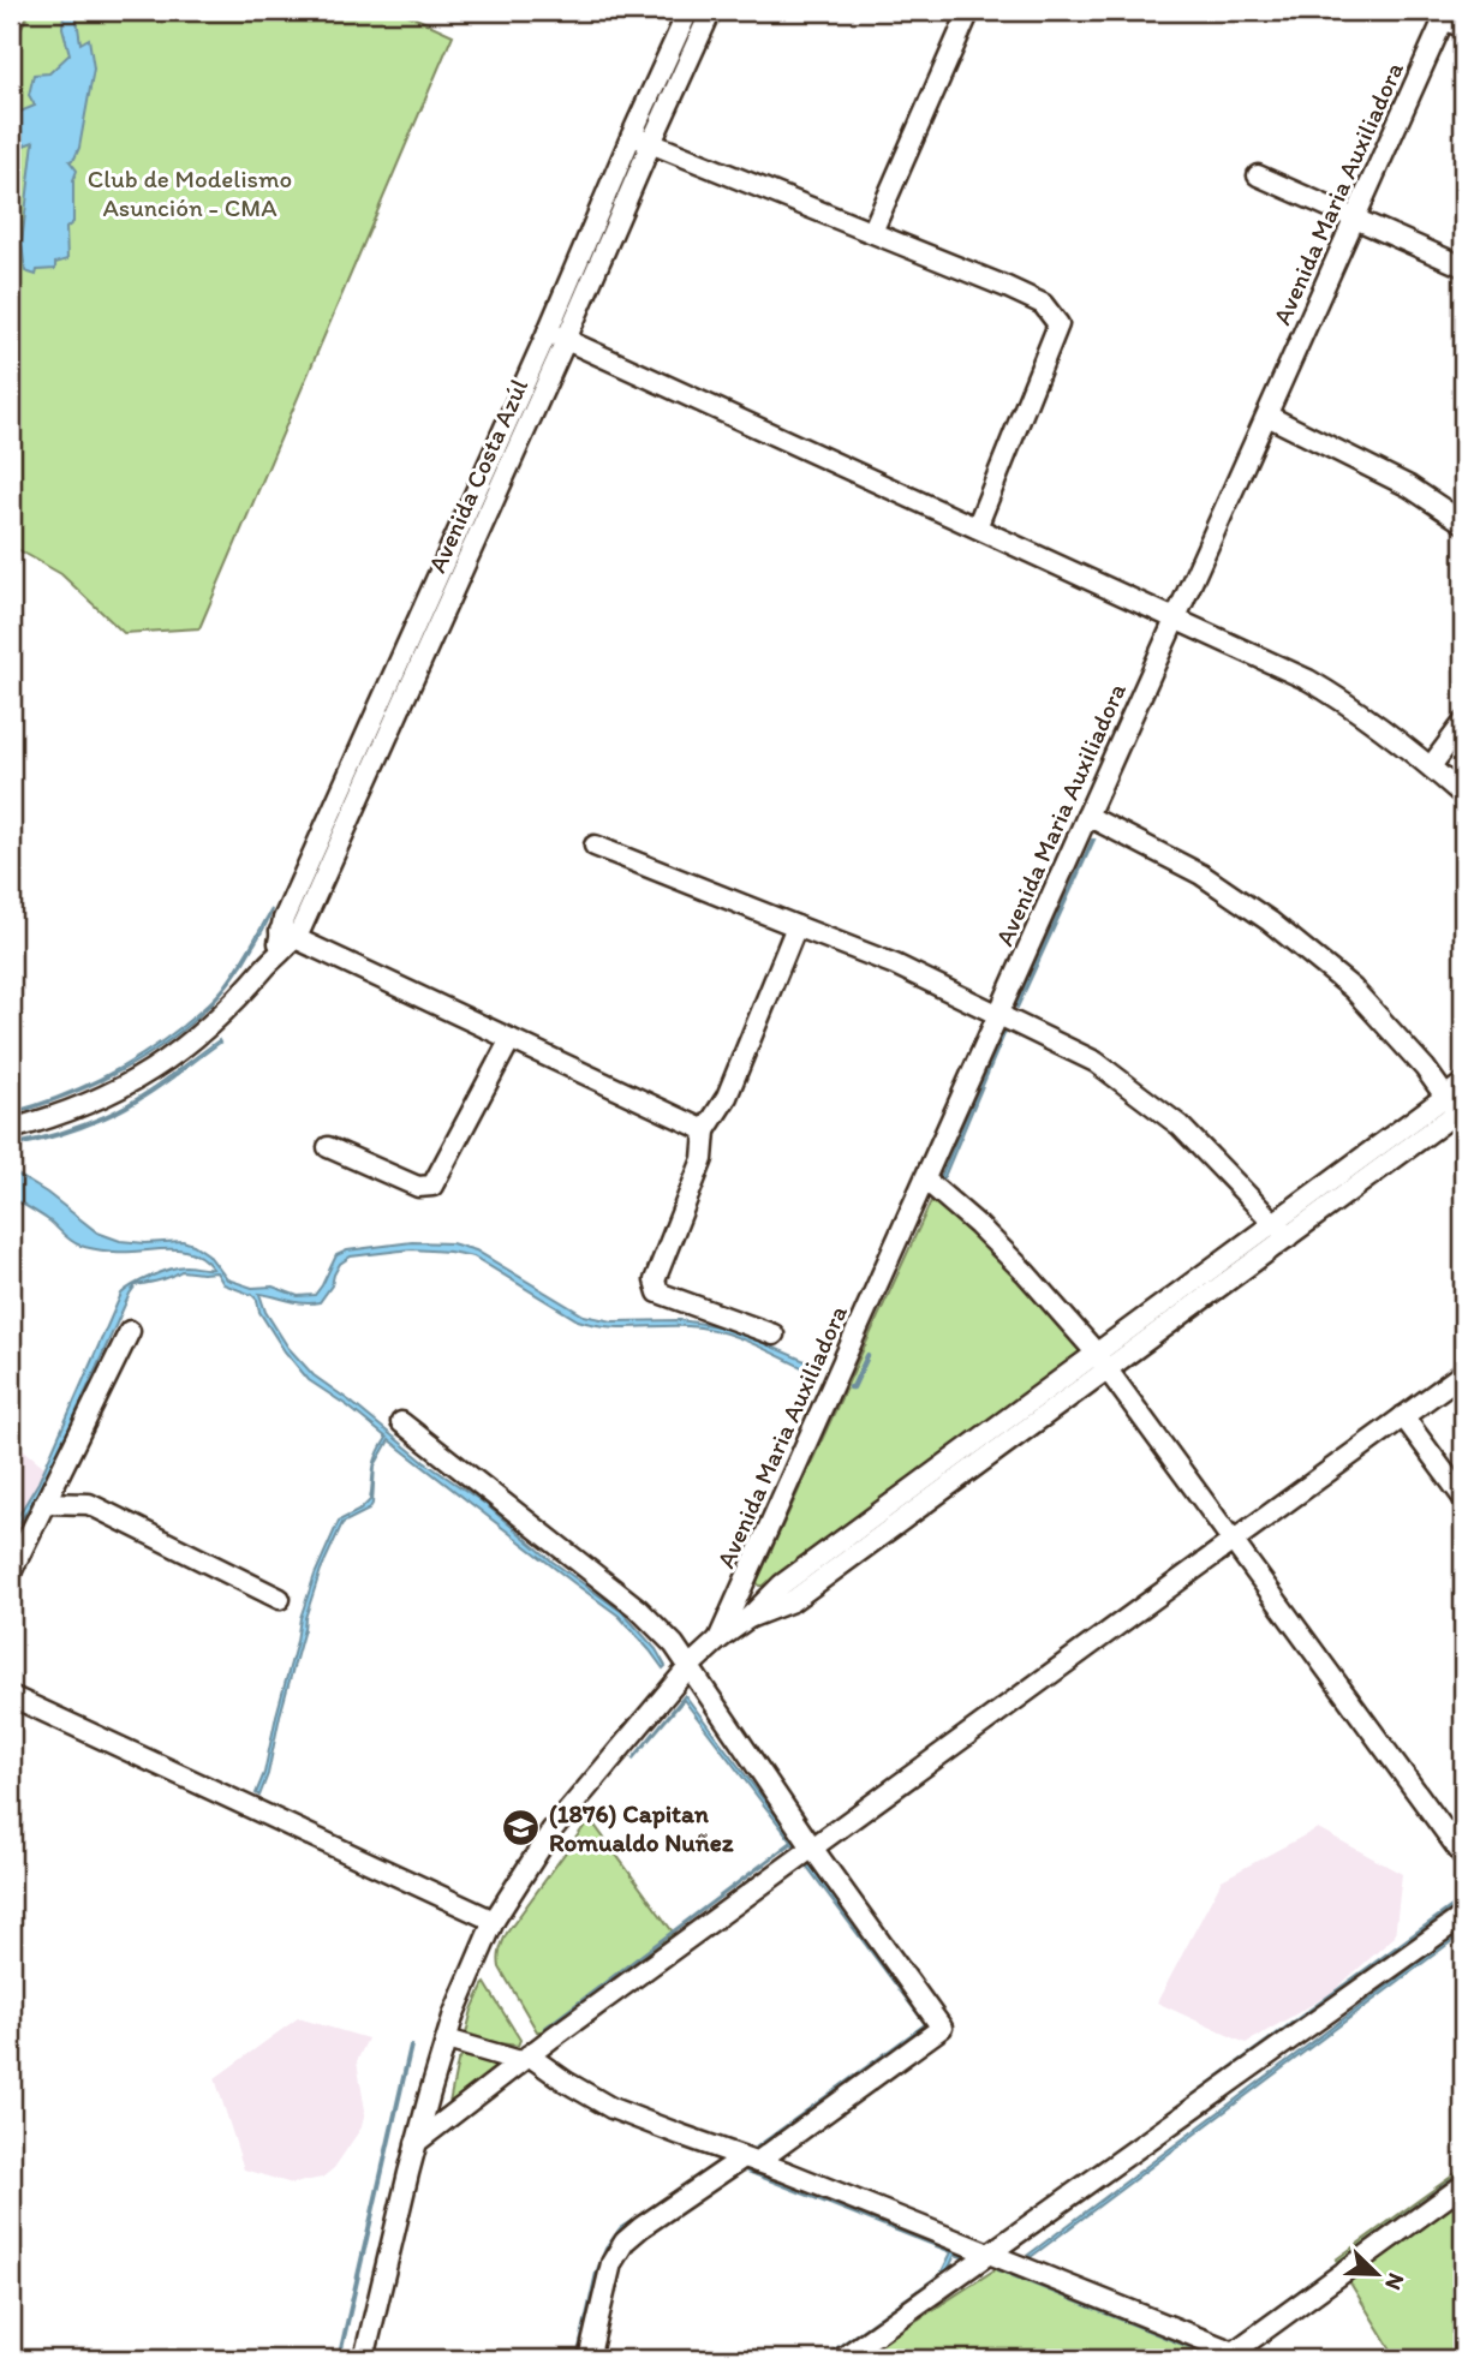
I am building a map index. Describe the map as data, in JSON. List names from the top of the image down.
{
  "streets": {
    "street": ["Avenida Maria Auxiliadora", "Avenida Costa Azúl"]
  },
  "parks": ["Club de Modelismo Asunción - CMA"],
  "places": {
    "school or university": ["(1876) Capitan Romualdo Nuñez"]
  },
  "north": "bottom right"
}
